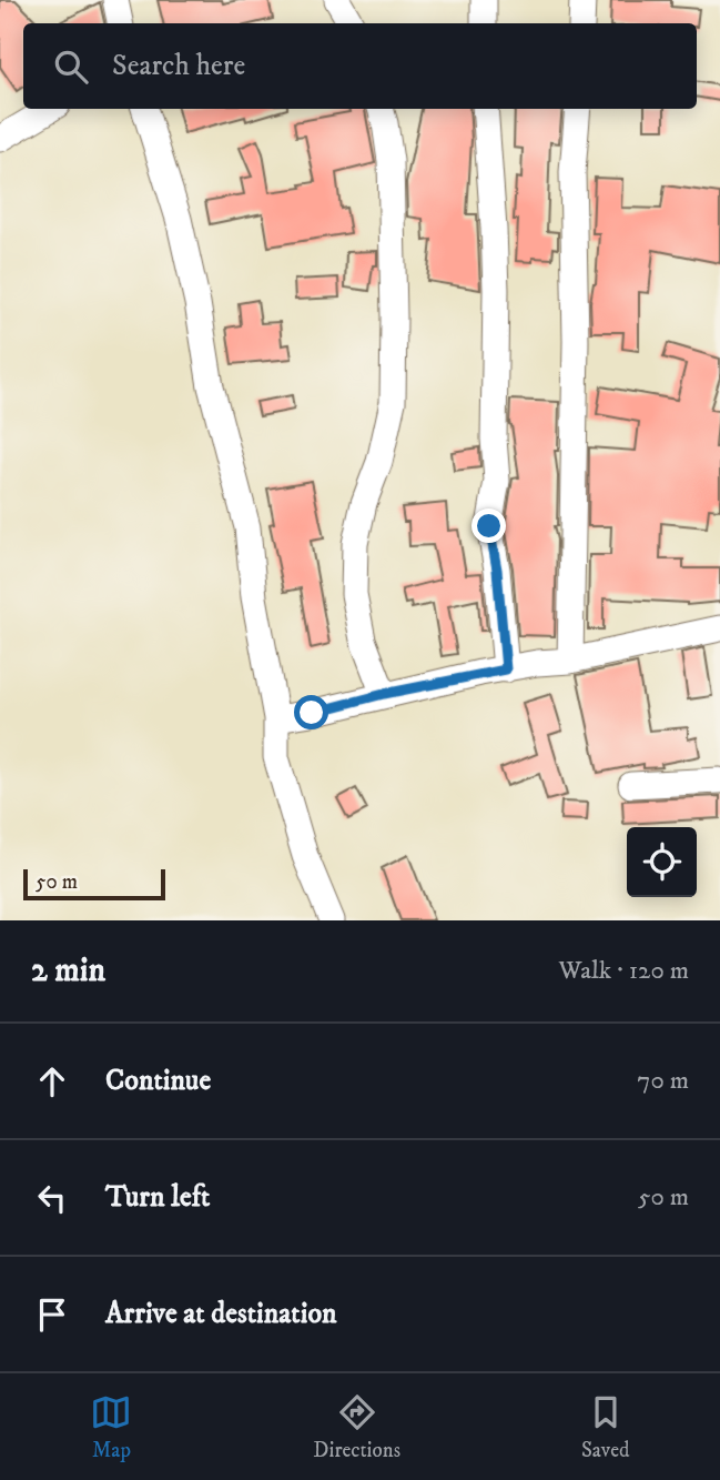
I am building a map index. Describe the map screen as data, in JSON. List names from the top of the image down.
{
  "scale_bar": "50 m",
  "page": {
    "search": "Search here",
    "scale": "50 m",
    "heading": ["2 min", "Walk · 120 m"],
    "list": [
      ["Continue", "70 m"],
      ["Turn left", "50 m"],
      "Arrive at destination"
    ],
    "nav": ["Map", "Directions", "Saved"]
  }
}
